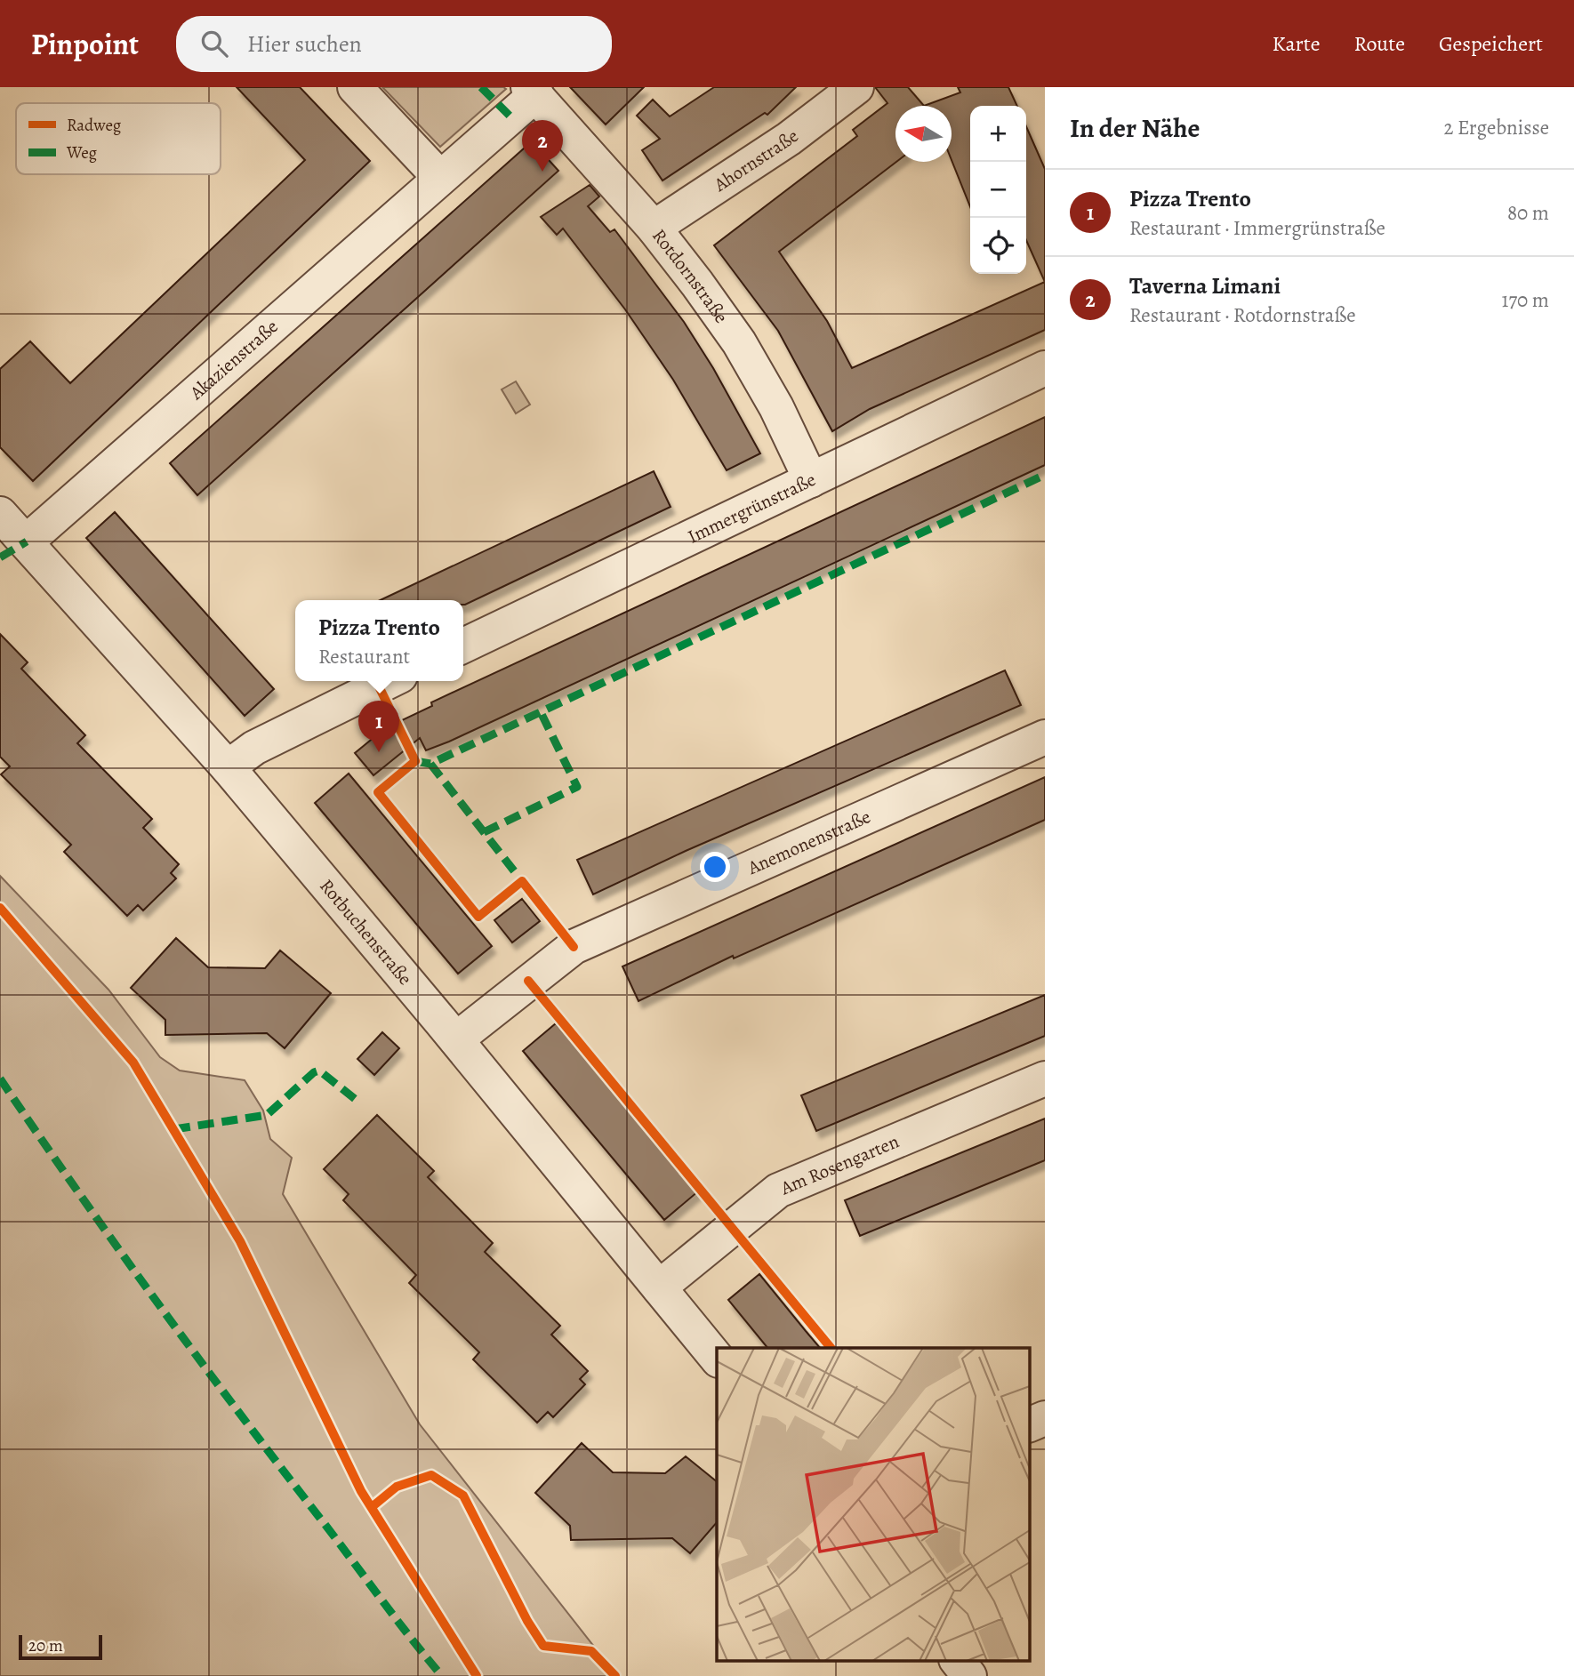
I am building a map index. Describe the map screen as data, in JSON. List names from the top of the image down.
{
  "streets": {
    "street": [
      "Ahornstraße",
      "Rotdornstraße",
      "Akazienstraße",
      "Immergrünstraße",
      "Anemonenstraße",
      "Rotbuchenstraße",
      "Am Rosengarten"
    ]
  },
  "crossings": [
    ["Ahornstraße", "Rotdornstraße"],
    ["Rotdornstraße", "Akazienstraße"],
    ["Rotdornstraße", "Immergrünstraße"],
    ["Akazienstraße", "Rotbuchenstraße"],
    ["Anemonenstraße", "Rotbuchenstraße"],
    ["Rotbuchenstraße", "Am Rosengarten"]
  ],
  "legend": ["Radweg", "Weg"],
  "scale_bar": "20 m",
  "north": "left",
  "page": {
    "header": "Pinpoint",
    "search": "Hier suchen",
    "nav": ["Karte", "Route", "Gespeichert"],
    "heading": ["In der Nähe", "2 Ergebnisse"],
    "map_buttons": ["+", "−"],
    "pins": ["2", "1"],
    "list": [
      {
        "mark": "1",
        "name": "Pizza Trento",
        "note": "Restaurant · Immergrünstraße",
        "value": "80 m"
      },
      {
        "mark": "2",
        "name": "Taverna Limani",
        "note": "Restaurant · Rotdornstraße",
        "value": "170 m"
      }
    ],
    "popup": ["Pizza Trento", "Restaurant"],
    "scale": "20 m"
  }
}
